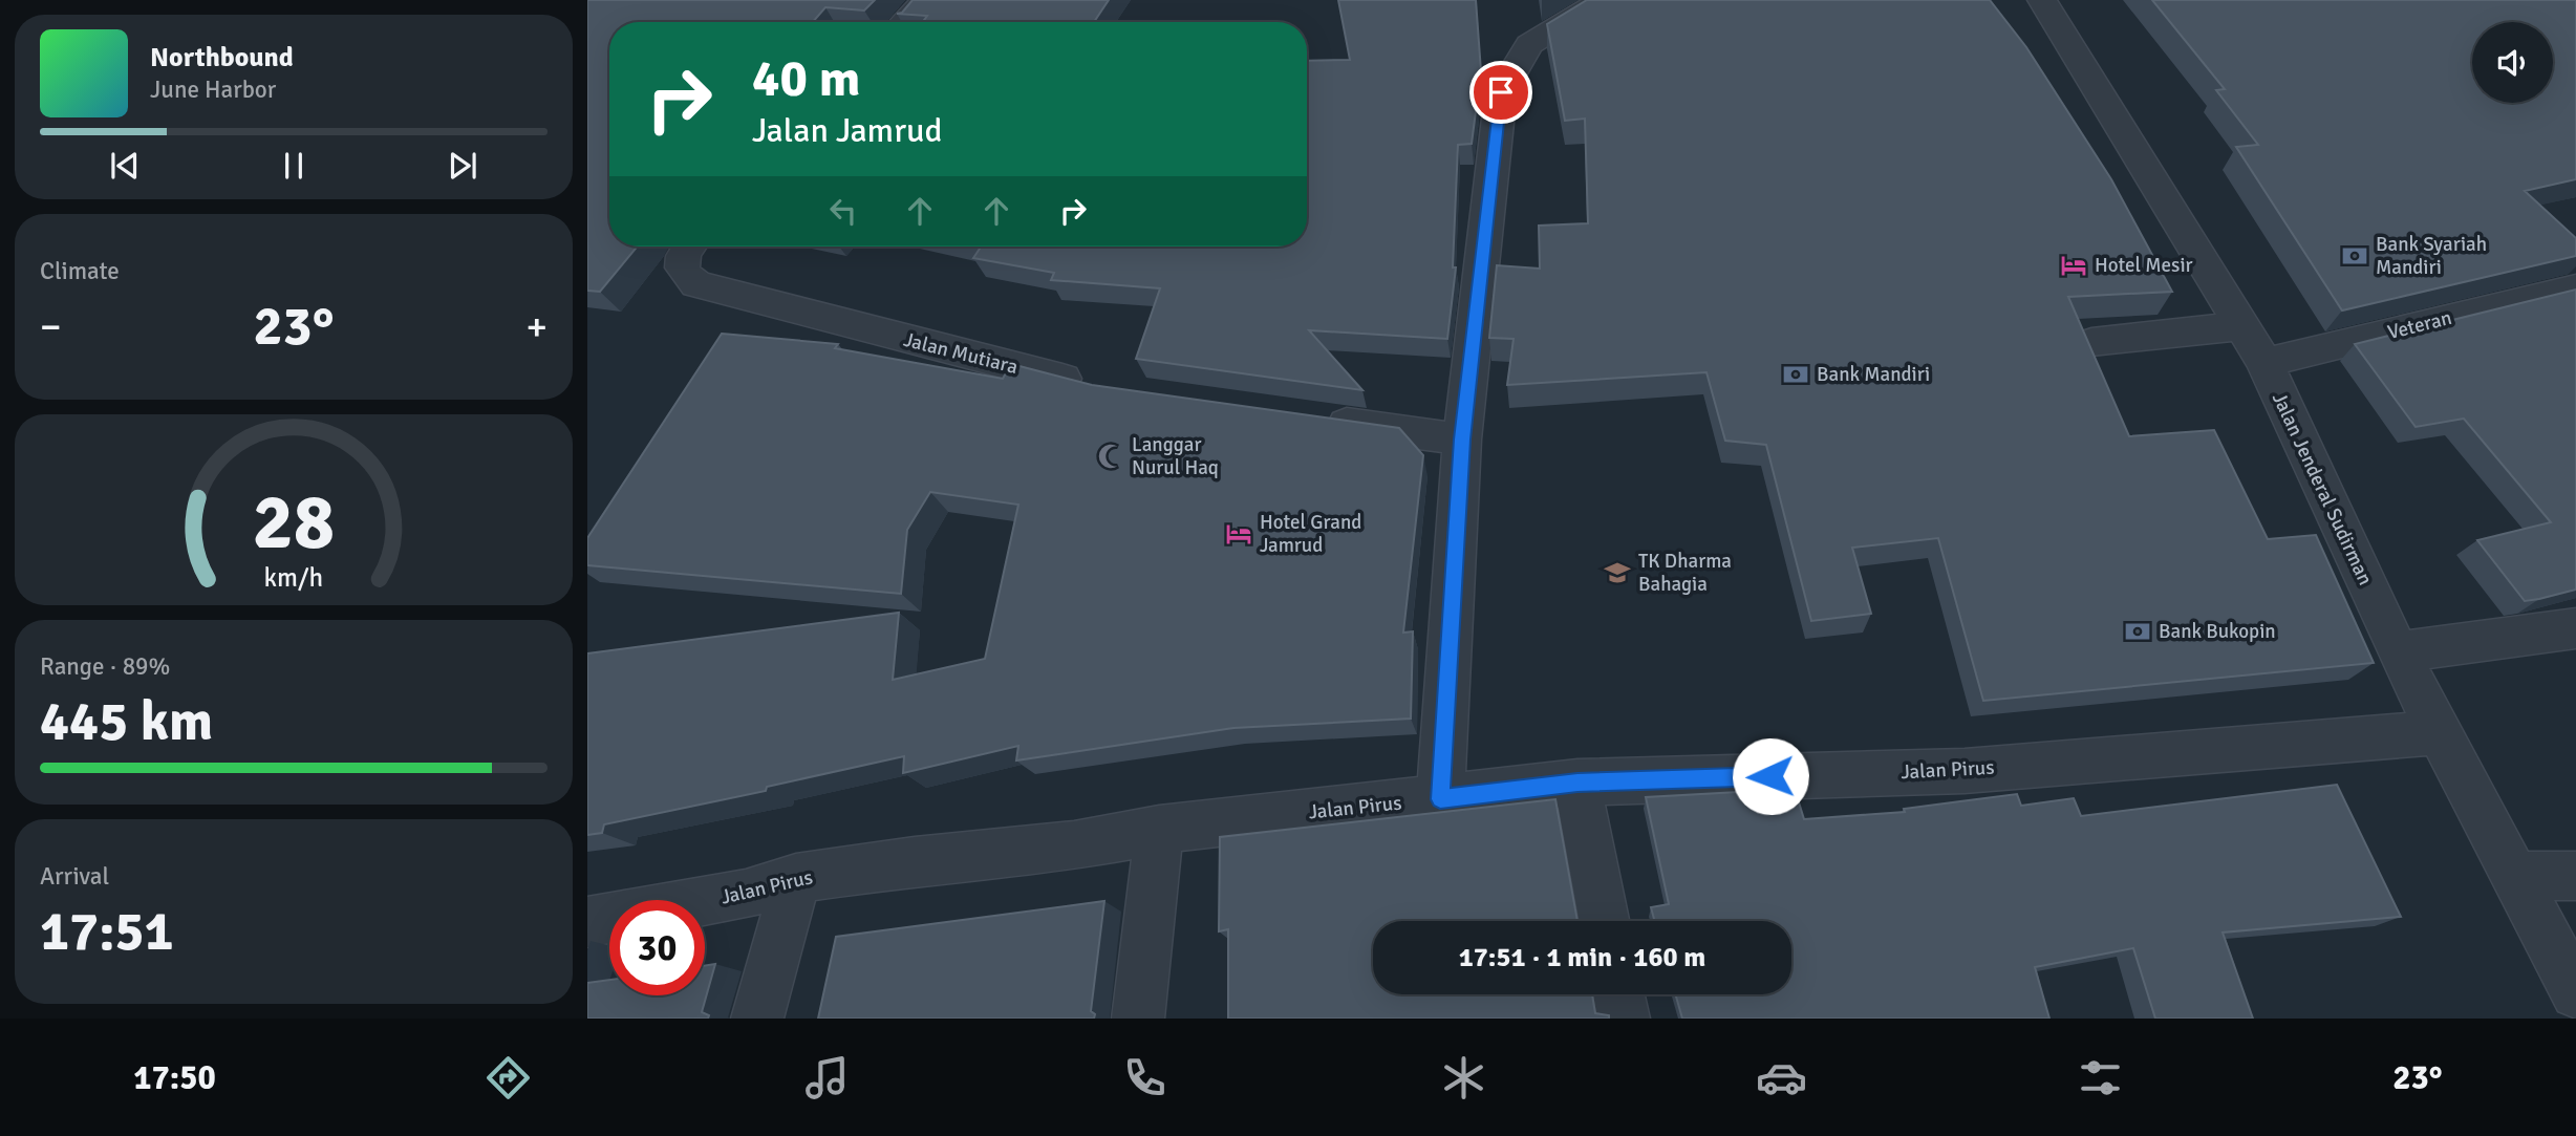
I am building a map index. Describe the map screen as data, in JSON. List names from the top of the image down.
{
  "streets": {
    "street": [
      "Veteran",
      "Jalan Mutiara",
      "Jalan Jenderal Sudirman",
      "Jalan Pirus"
    ]
  },
  "crossings": [
    ["Veteran", "Jalan Jenderal Sudirman"],
    ["Jalan Jenderal Sudirman", "Jalan Pirus"]
  ],
  "places": {
    "bank": ["Bank Syariah Mandiri", "Bank Mandiri", "Bank Bukopin"],
    "hotel": ["Hotel Mesir", "Hotel Grand Jamrud"],
    "mosque": ["Langgar Nurul Haq"],
    "school or university": ["TK Dharma Bahagia"]
  },
  "page": {
    "turn": ["40 m", "Jalan Jamrud"],
    "song": ["Northbound", "June Harbor"],
    "tile": [
      "Climate",
      ["Range · 89%", "445 km"],
      ["Arrival", "17:51"]
    ],
    "heat": ["−", "23°", "+"],
    "limit": "30",
    "trip": "17:51 · 1 min · 160 m",
    "tabs": ["17:50", "23°"],
    "gauge": ["28", "km/h"]
  }
}
